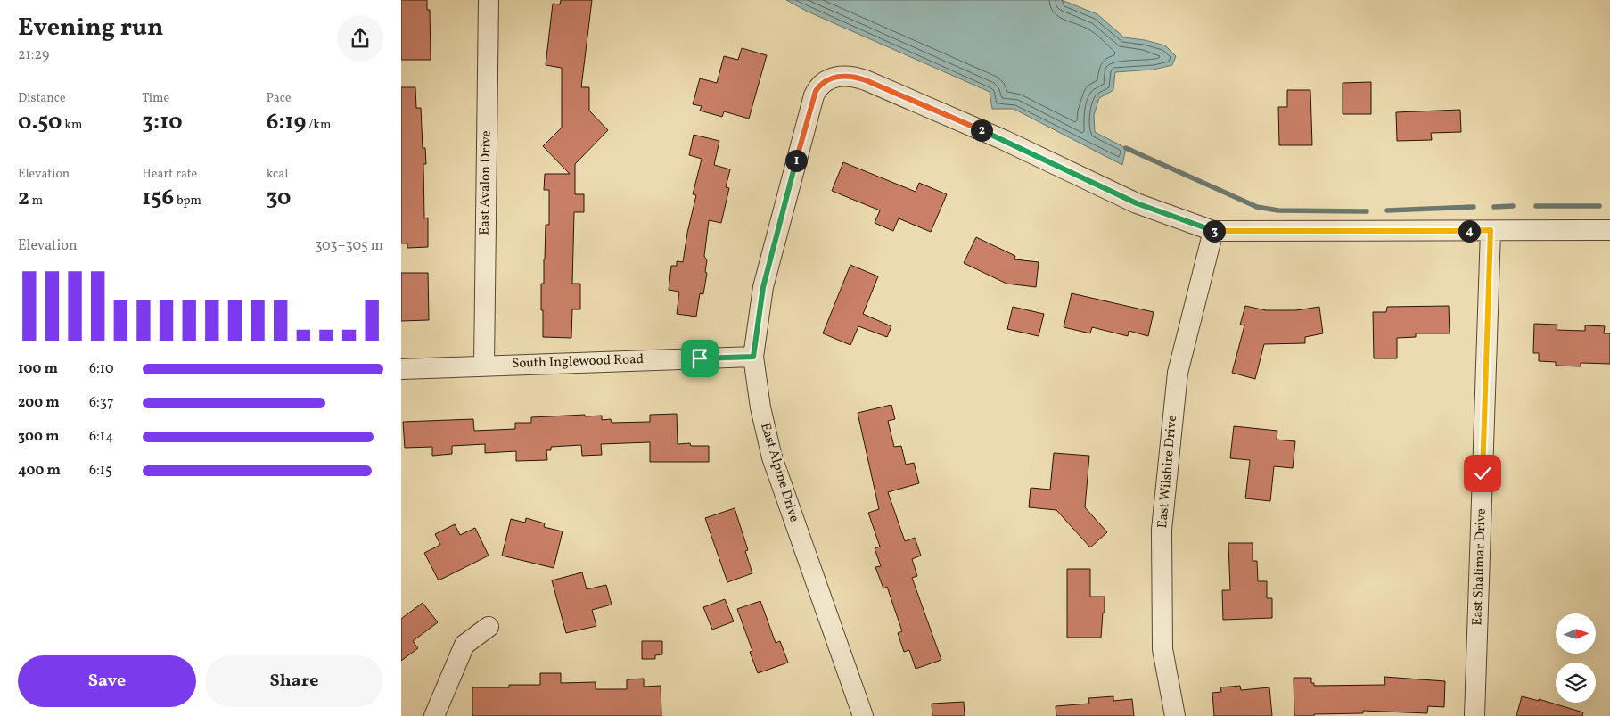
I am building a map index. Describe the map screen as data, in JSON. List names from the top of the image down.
{
  "streets": {
    "street": [
      "East Avalon Drive",
      "South Inglewood Road",
      "East Wilshire Drive",
      "East Alpine Drive",
      "East Shalimar Drive"
    ]
  },
  "crossings": [
    ["East Avalon Drive", "South Inglewood Road"],
    ["South Inglewood Road", "East Alpine Drive"],
    ["East Wilshire Drive", "East Alpine Drive"]
  ],
  "north": "right",
  "page": {
    "heading": ["Evening run", "21:29"],
    "stats": [
      ["Distance", "0.50 km"],
      ["Time", "3:10"],
      ["Pace", "6:19 /km"],
      ["Elevation", "2 m"],
      ["Heart rate", "156 bpm"],
      ["kcal", "30"]
    ],
    "pins": [
      "2",
      "1",
      "3",
      "4"
    ],
    "chart": ["Elevation", "303–305 m"],
    "list": [
      {
        "name": "100 m",
        "note": "6:10"
      },
      {
        "name": "200 m",
        "note": "6:37"
      },
      {
        "name": "300 m",
        "note": "6:14"
      },
      {
        "name": "400 m",
        "note": "6:15"
      }
    ],
    "buttons": ["Save", "Share"]
  }
}
